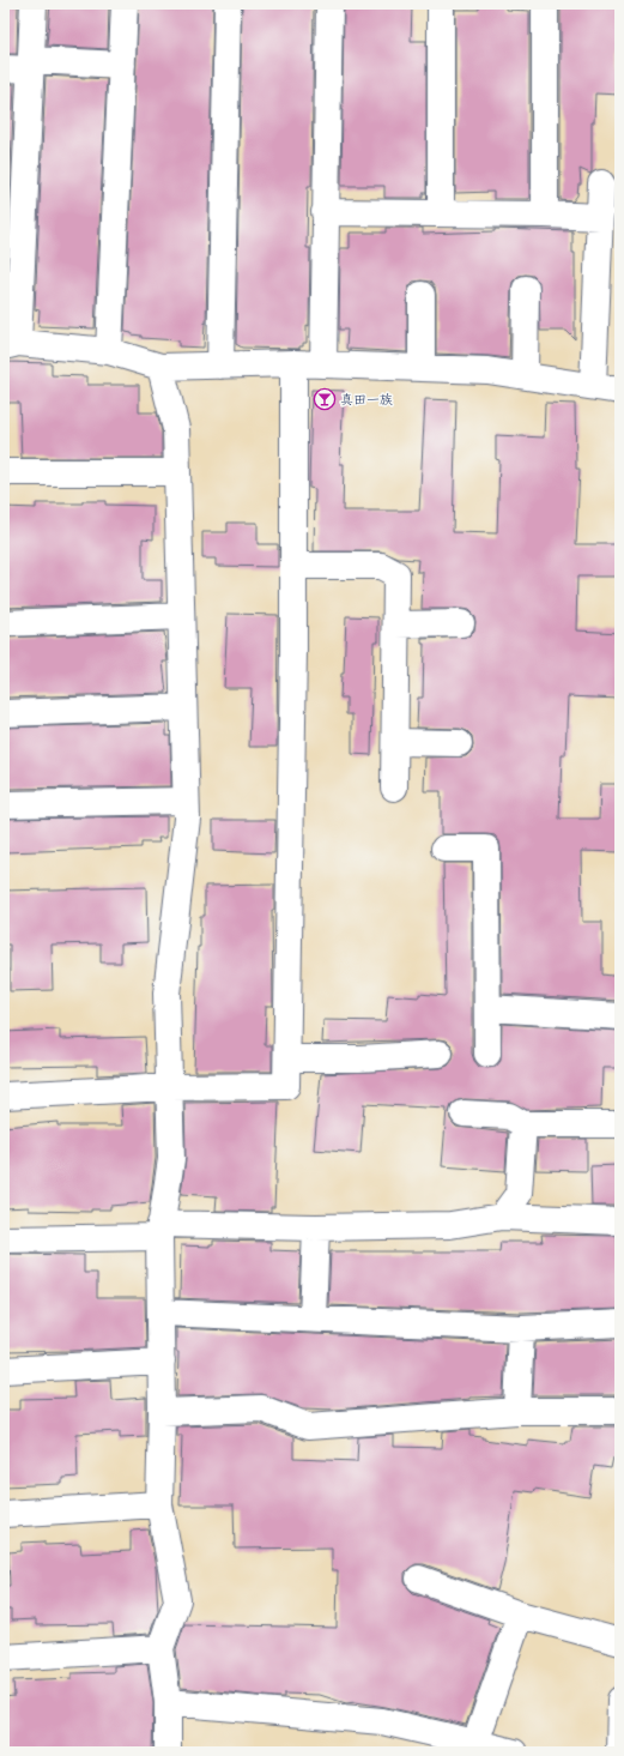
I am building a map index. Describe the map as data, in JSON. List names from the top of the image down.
{
  "places": {
    "bar": ["真田一族"]
  }
}
